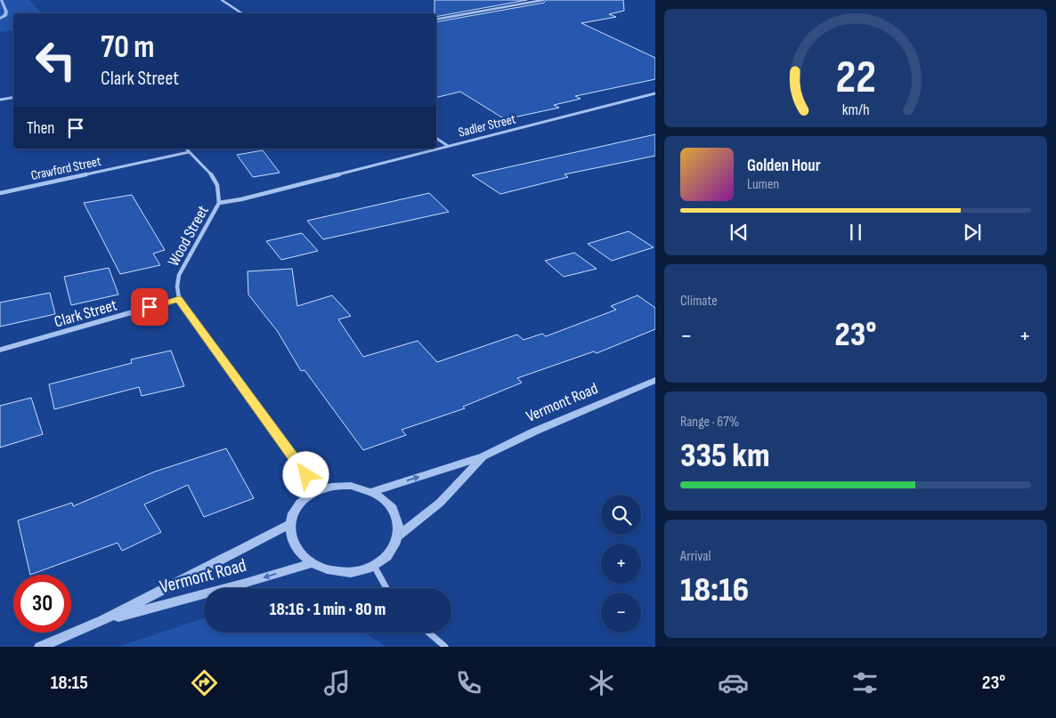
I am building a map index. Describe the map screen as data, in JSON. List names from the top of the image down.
{
  "streets": {
    "street": [
      "Sadler Street",
      "Crawford Street",
      "Wood Street",
      "Clark Street",
      "Vermont Road"
    ]
  },
  "crossings": [
    ["Sadler Street", "Wood Street"],
    ["Crawford Street", "Wood Street"],
    ["Wood Street", "Clark Street"]
  ],
  "page": {
    "turn": ["70 m", "Clark Street"],
    "then": "Then",
    "song": ["Golden Hour", "Lumen"],
    "tile": [
      "Climate",
      ["Range · 67%", "335 km"],
      ["Arrival", "18:16"]
    ],
    "heat": ["−", "23°", "+"],
    "map_buttons": ["+", "−"],
    "limit": "30",
    "trip": "18:16 · 1 min · 80 m",
    "tabs": ["18:15", "23°"],
    "gauge": ["22", "km/h"]
  }
}
